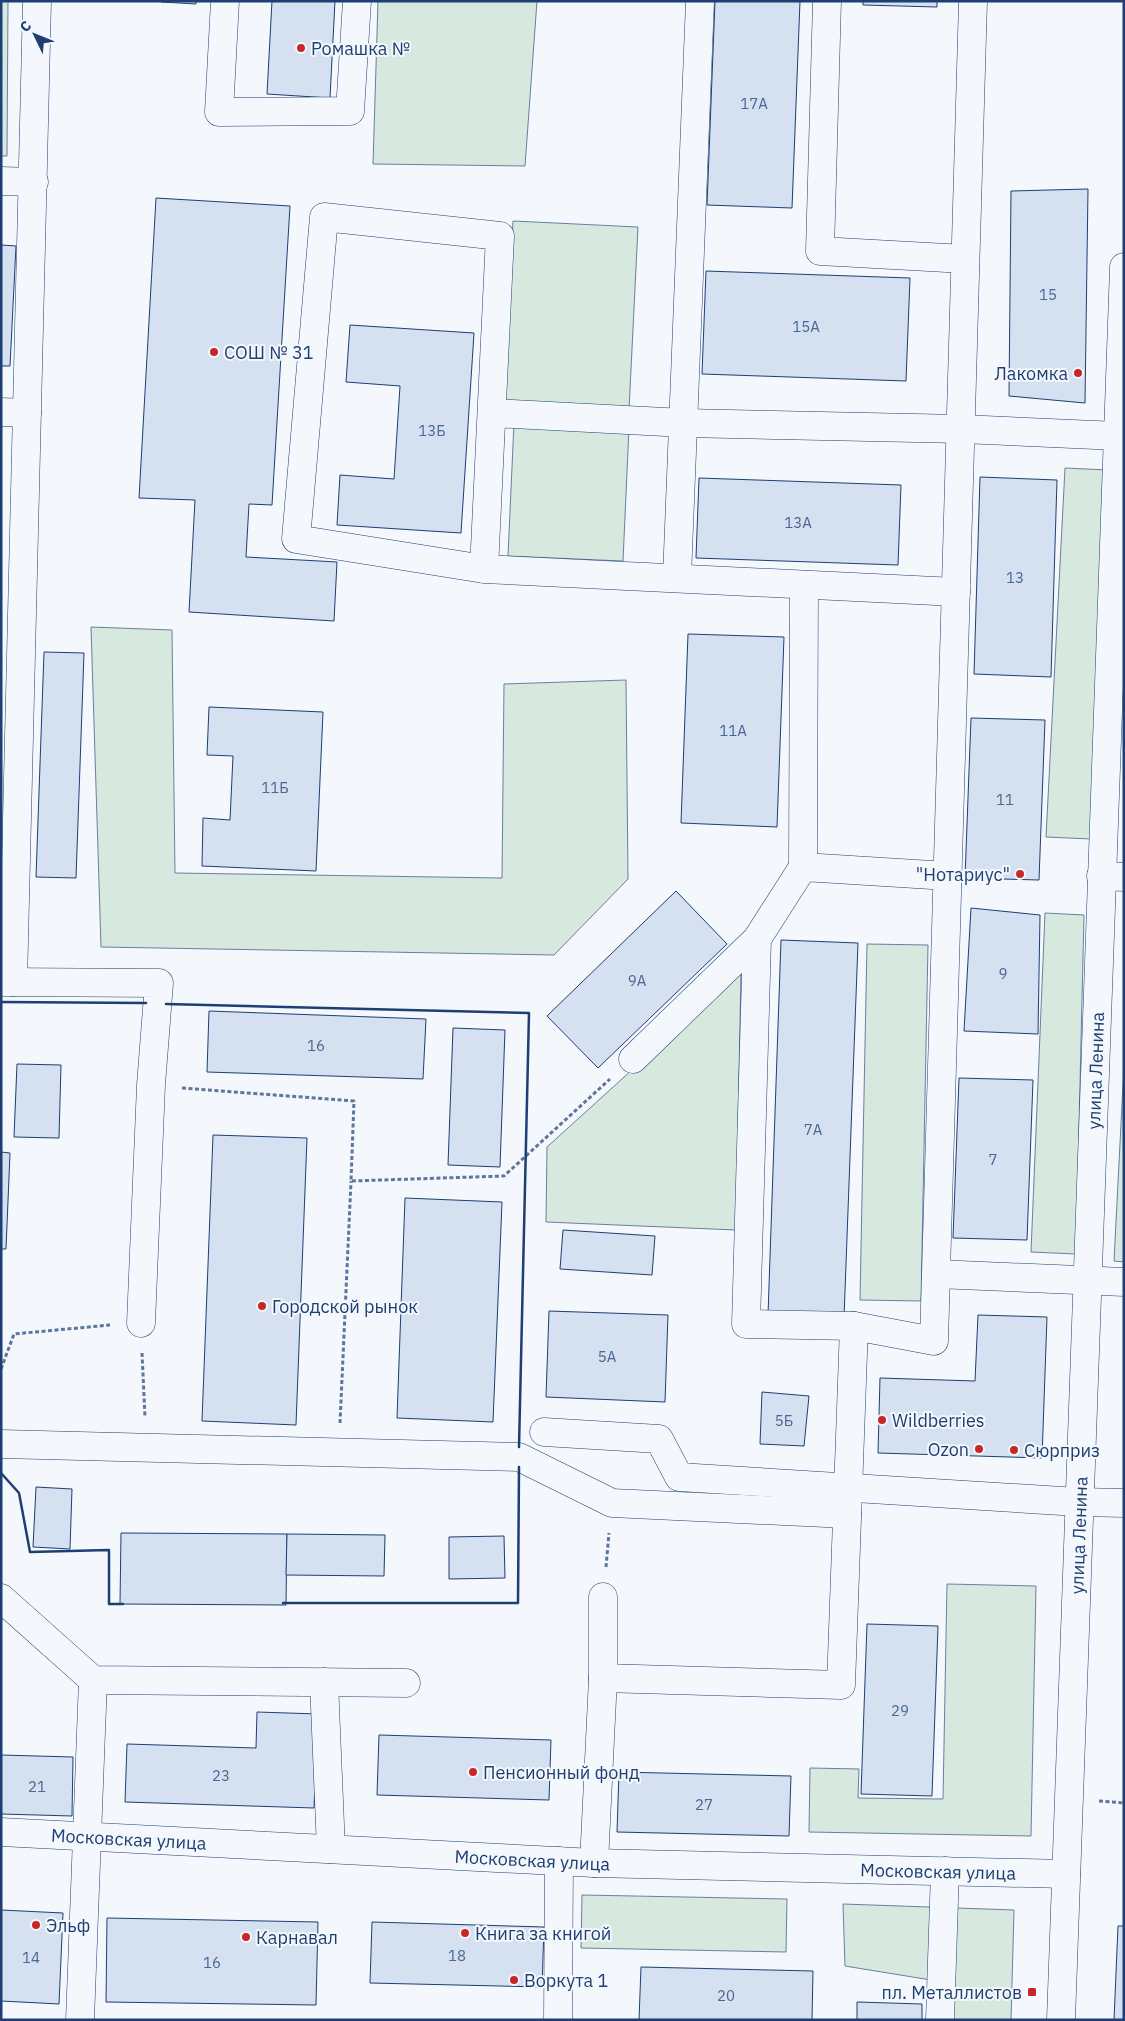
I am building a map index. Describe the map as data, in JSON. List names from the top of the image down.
{
  "streets": {
    "main road": ["улица Ленина", "Московская улица"]
  },
  "crossings": [
    ["улица Ленина", "Московская улица"]
  ],
  "places": {
    "other": [
      "Ромашка №",
      "СОШ № 31",
      "Лакомка",
      "\"Нотариус\"",
      "Городской рынок",
      "Wildberries",
      "Ozon",
      "Сюрприз",
      "Пенсионный фонд",
      "Эльф",
      "Книга за книгой",
      "Карнавал",
      "Воркута 1"
    ],
    "transit": ["пл. Металлистов"]
  },
  "house_numbers": [
    "17А",
    "15",
    "15А",
    "13Б",
    "13А",
    "13",
    "11А",
    "11Б",
    "11",
    "9",
    "9А",
    "16",
    "7А",
    "7",
    "5А",
    "5Б",
    "29",
    "23",
    "21",
    "27",
    "18",
    "14",
    "16",
    "20"
  ],
  "north": "top left"
}
